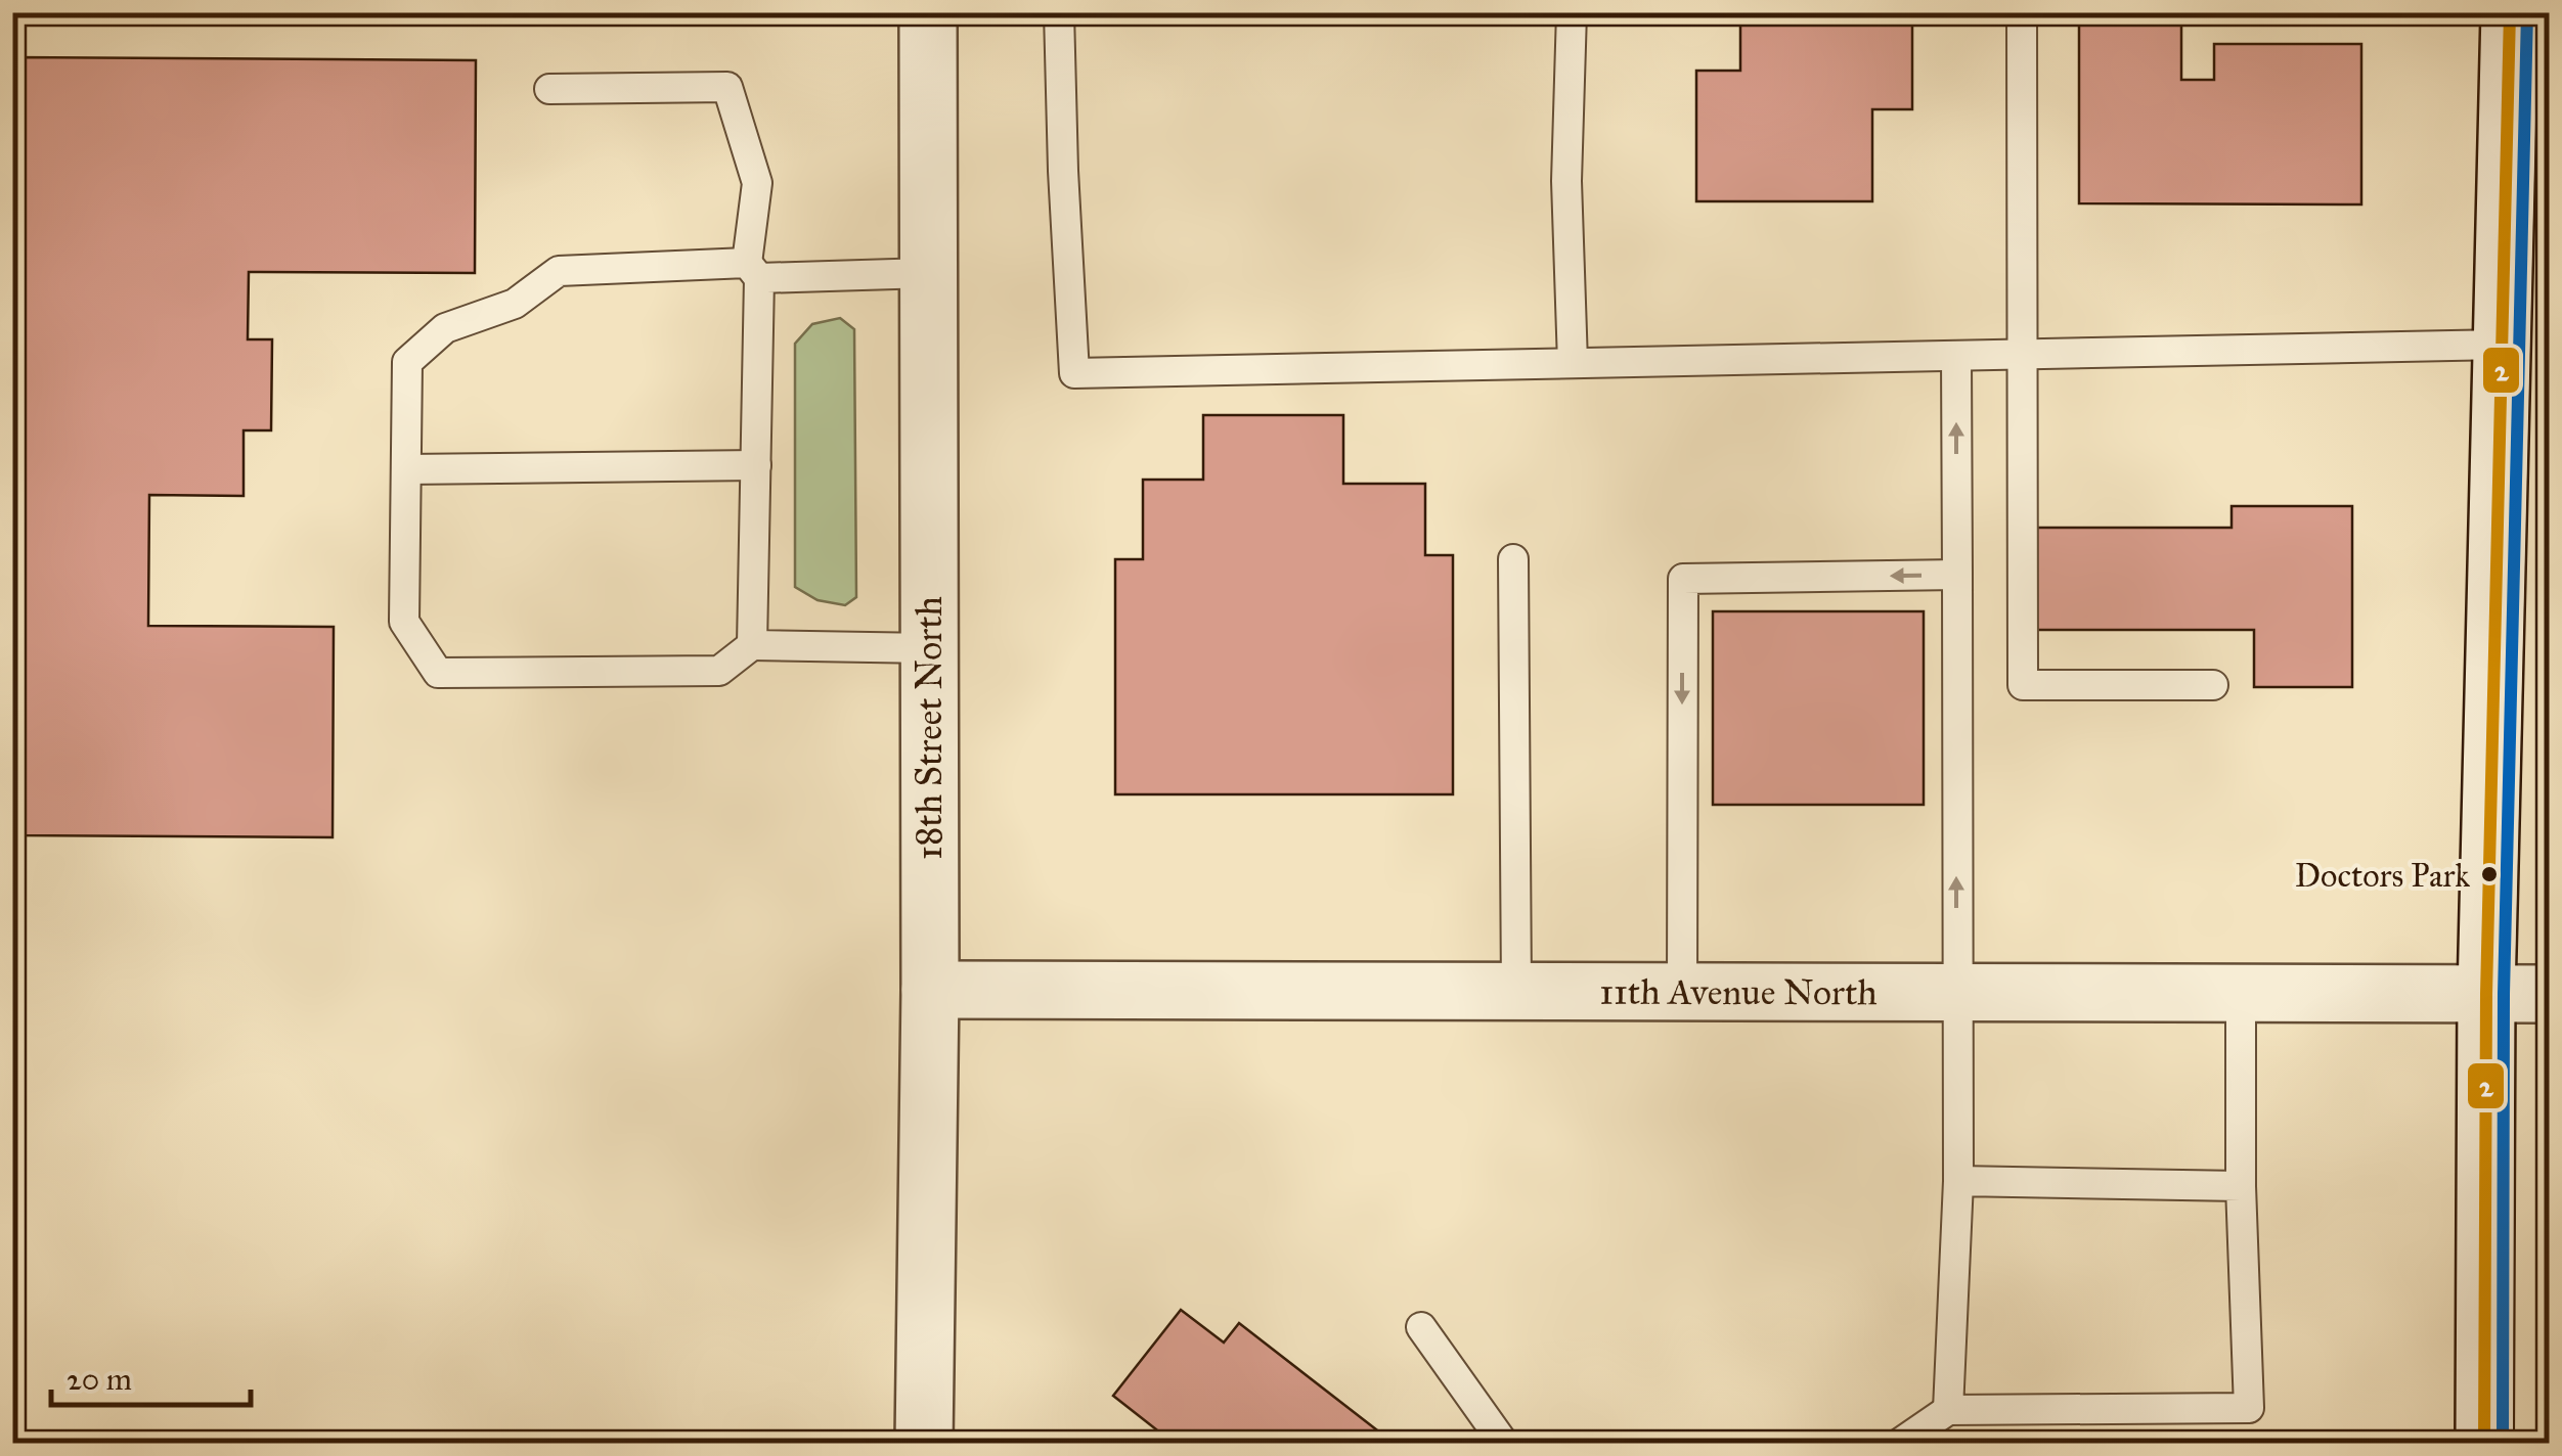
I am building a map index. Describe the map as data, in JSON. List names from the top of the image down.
{
  "streets": {
    "street": ["18th Street North", "11th Avenue North"]
  },
  "crossings": [
    ["18th Street North", "11th Avenue North"]
  ],
  "places": ["Doctors Park"],
  "lines": ["transit line 2"],
  "scale_bar": "20 m"
}
